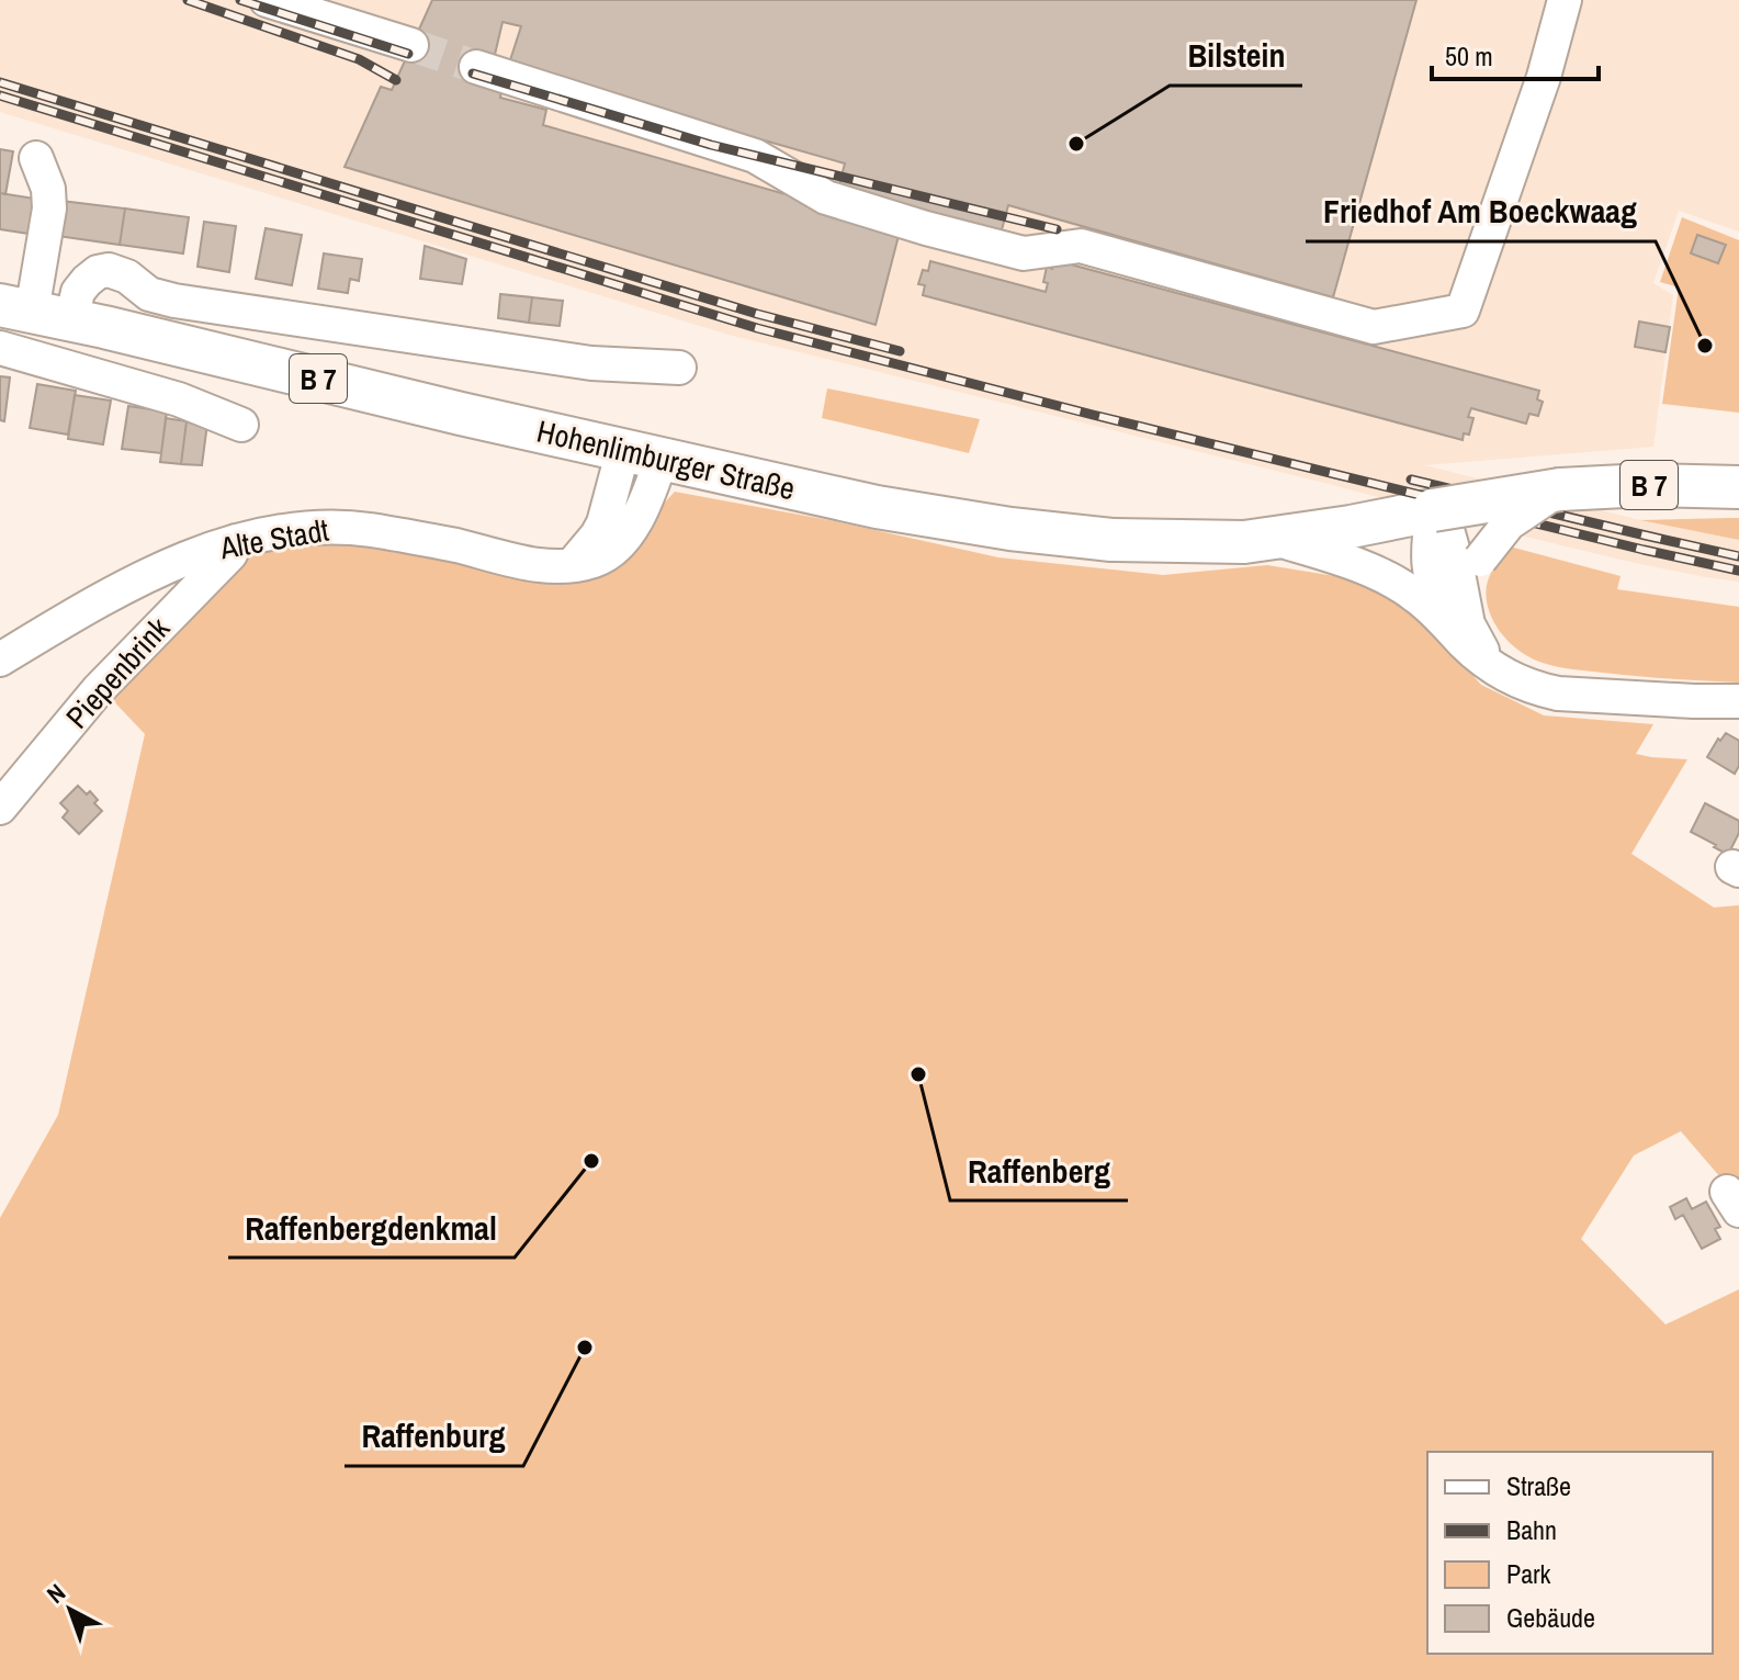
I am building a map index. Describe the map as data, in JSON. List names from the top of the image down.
{
  "streets": {
    "main road": ["B 7", "Hohenlimburger Straße"],
    "street": ["Alte Stadt", "Piepenbrink"]
  },
  "crossings": [
    ["Hohenlimburger Straße", "Alte Stadt"],
    ["Alte Stadt", "Piepenbrink"]
  ],
  "places": [
    "Bilstein",
    "Friedhof Am Boeckwaag",
    "Raffenberg",
    "Raffenbergdenkmal",
    "Raffenburg"
  ],
  "legend": [
    "Straße",
    "Bahn",
    "Park",
    "Gebäude"
  ],
  "scale_bar": "50 m",
  "north": "top left"
}
